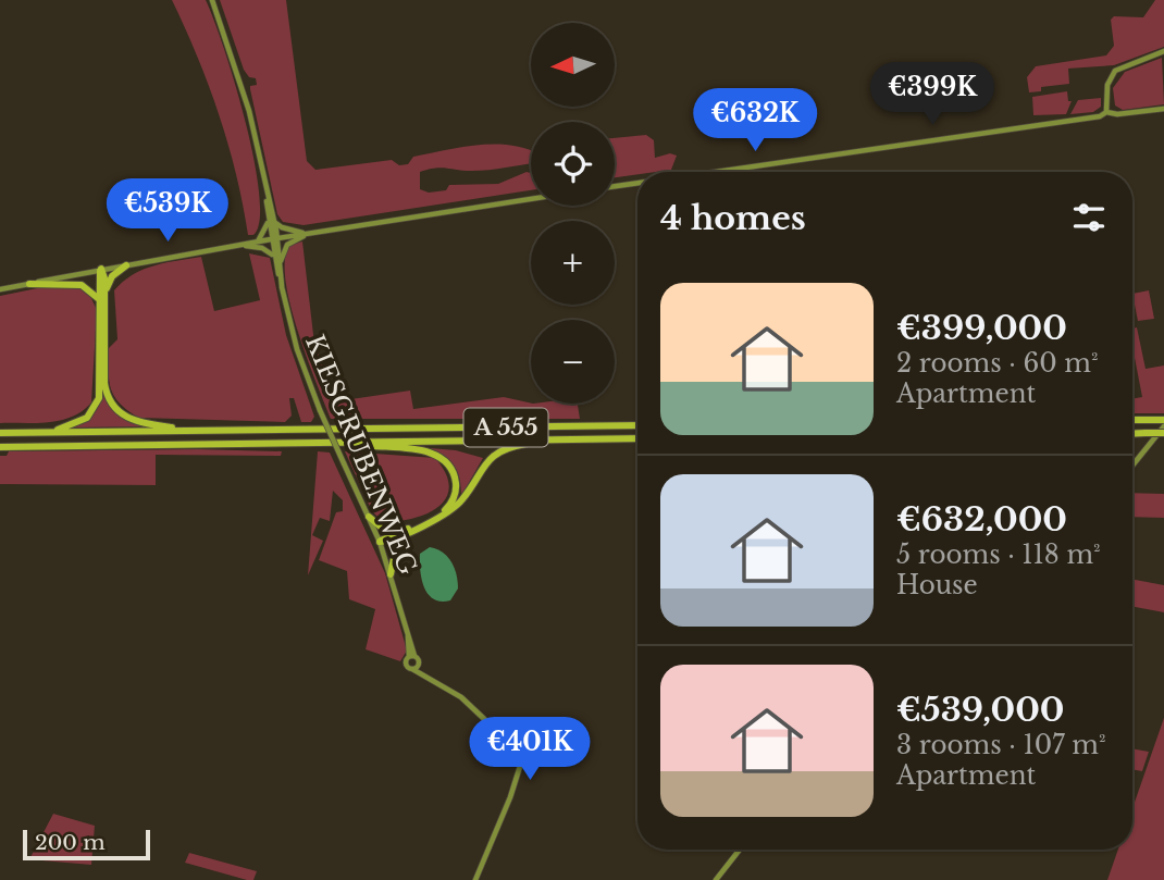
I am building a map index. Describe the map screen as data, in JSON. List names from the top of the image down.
{
  "streets": {
    "highway": ["A 555"],
    "main road": ["KIESGRUBENWEG"]
  },
  "scale_bar": "200 m",
  "north": "left",
  "page": {
    "map_buttons": ["+", "−"],
    "price": [
      "€399K",
      "€632K",
      "€539K",
      "€401K"
    ],
    "heading": "4 homes",
    "list": [
      {
        "name": "€399,000",
        "note": "2 rooms · 60 m² · Apartment"
      },
      {
        "name": "€632,000",
        "note": "5 rooms · 118 m² · House"
      },
      {
        "name": "€539,000",
        "note": "3 rooms · 107 m² · Apartment"
      }
    ],
    "scale": "200 m"
  }
}
